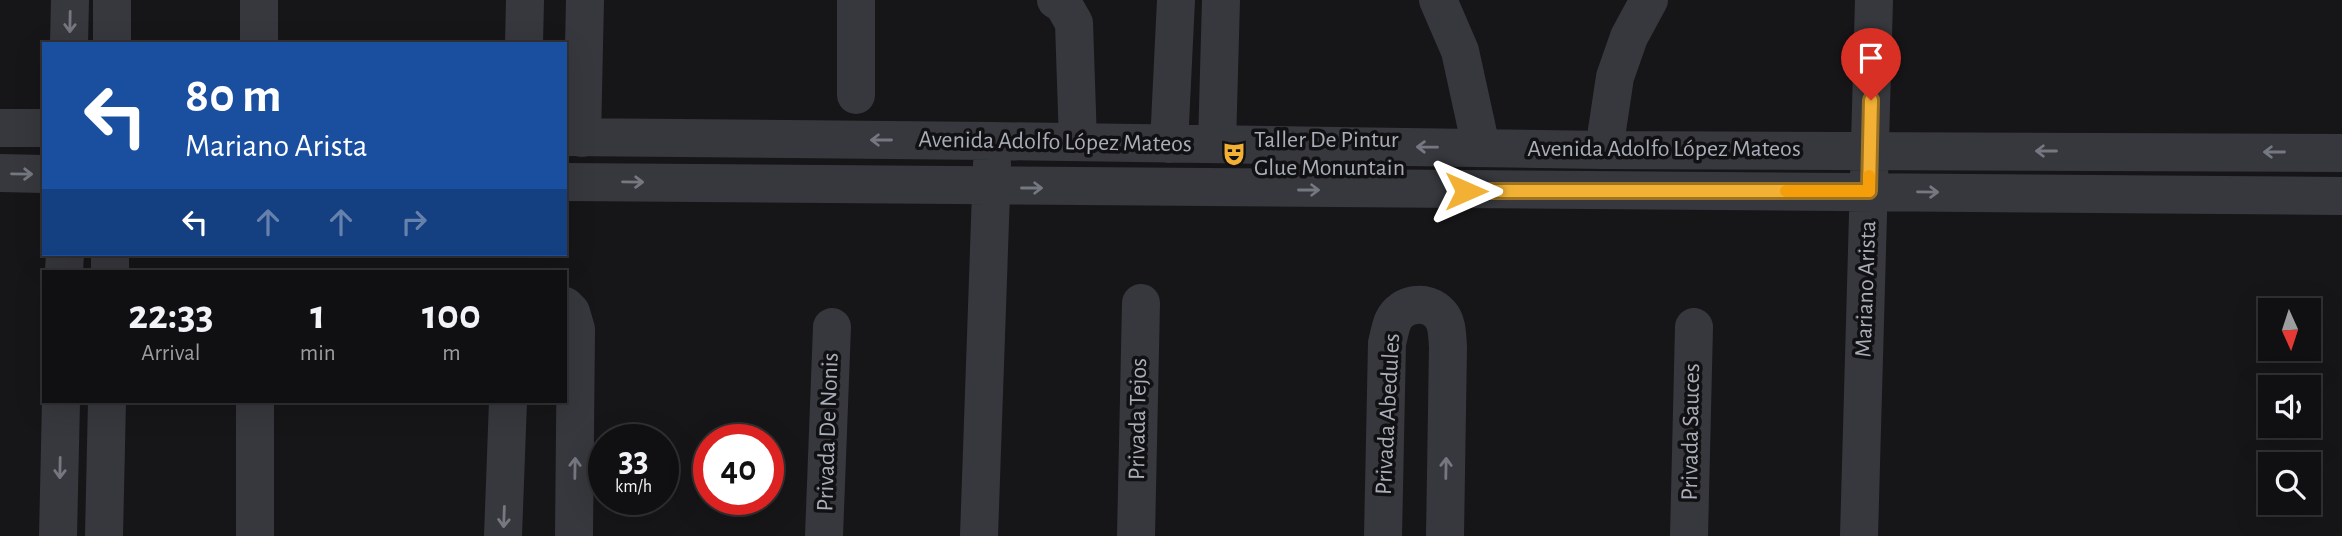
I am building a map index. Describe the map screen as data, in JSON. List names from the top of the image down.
{
  "streets": {
    "street": [
      "Avenida Adolfo López Mateos",
      "Mariano Arista",
      "Privada Abedules",
      "Privada Tejos",
      "Privada De Nonis",
      "Privada Sauces"
    ]
  },
  "crossings": [
    ["Avenida Adolfo López Mateos", "Mariano Arista"]
  ],
  "places": {
    "theatre": ["Taller De Pintur Glue Monuntain"]
  },
  "north": "bottom",
  "page": {
    "turn": ["80 m", "Mariano Arista"],
    "eta": [
      "22:33",
      "Arrival",
      "1",
      "min",
      "100",
      "m"
    ],
    "speed": "33 km/h",
    "limit": "40"
  }
}
